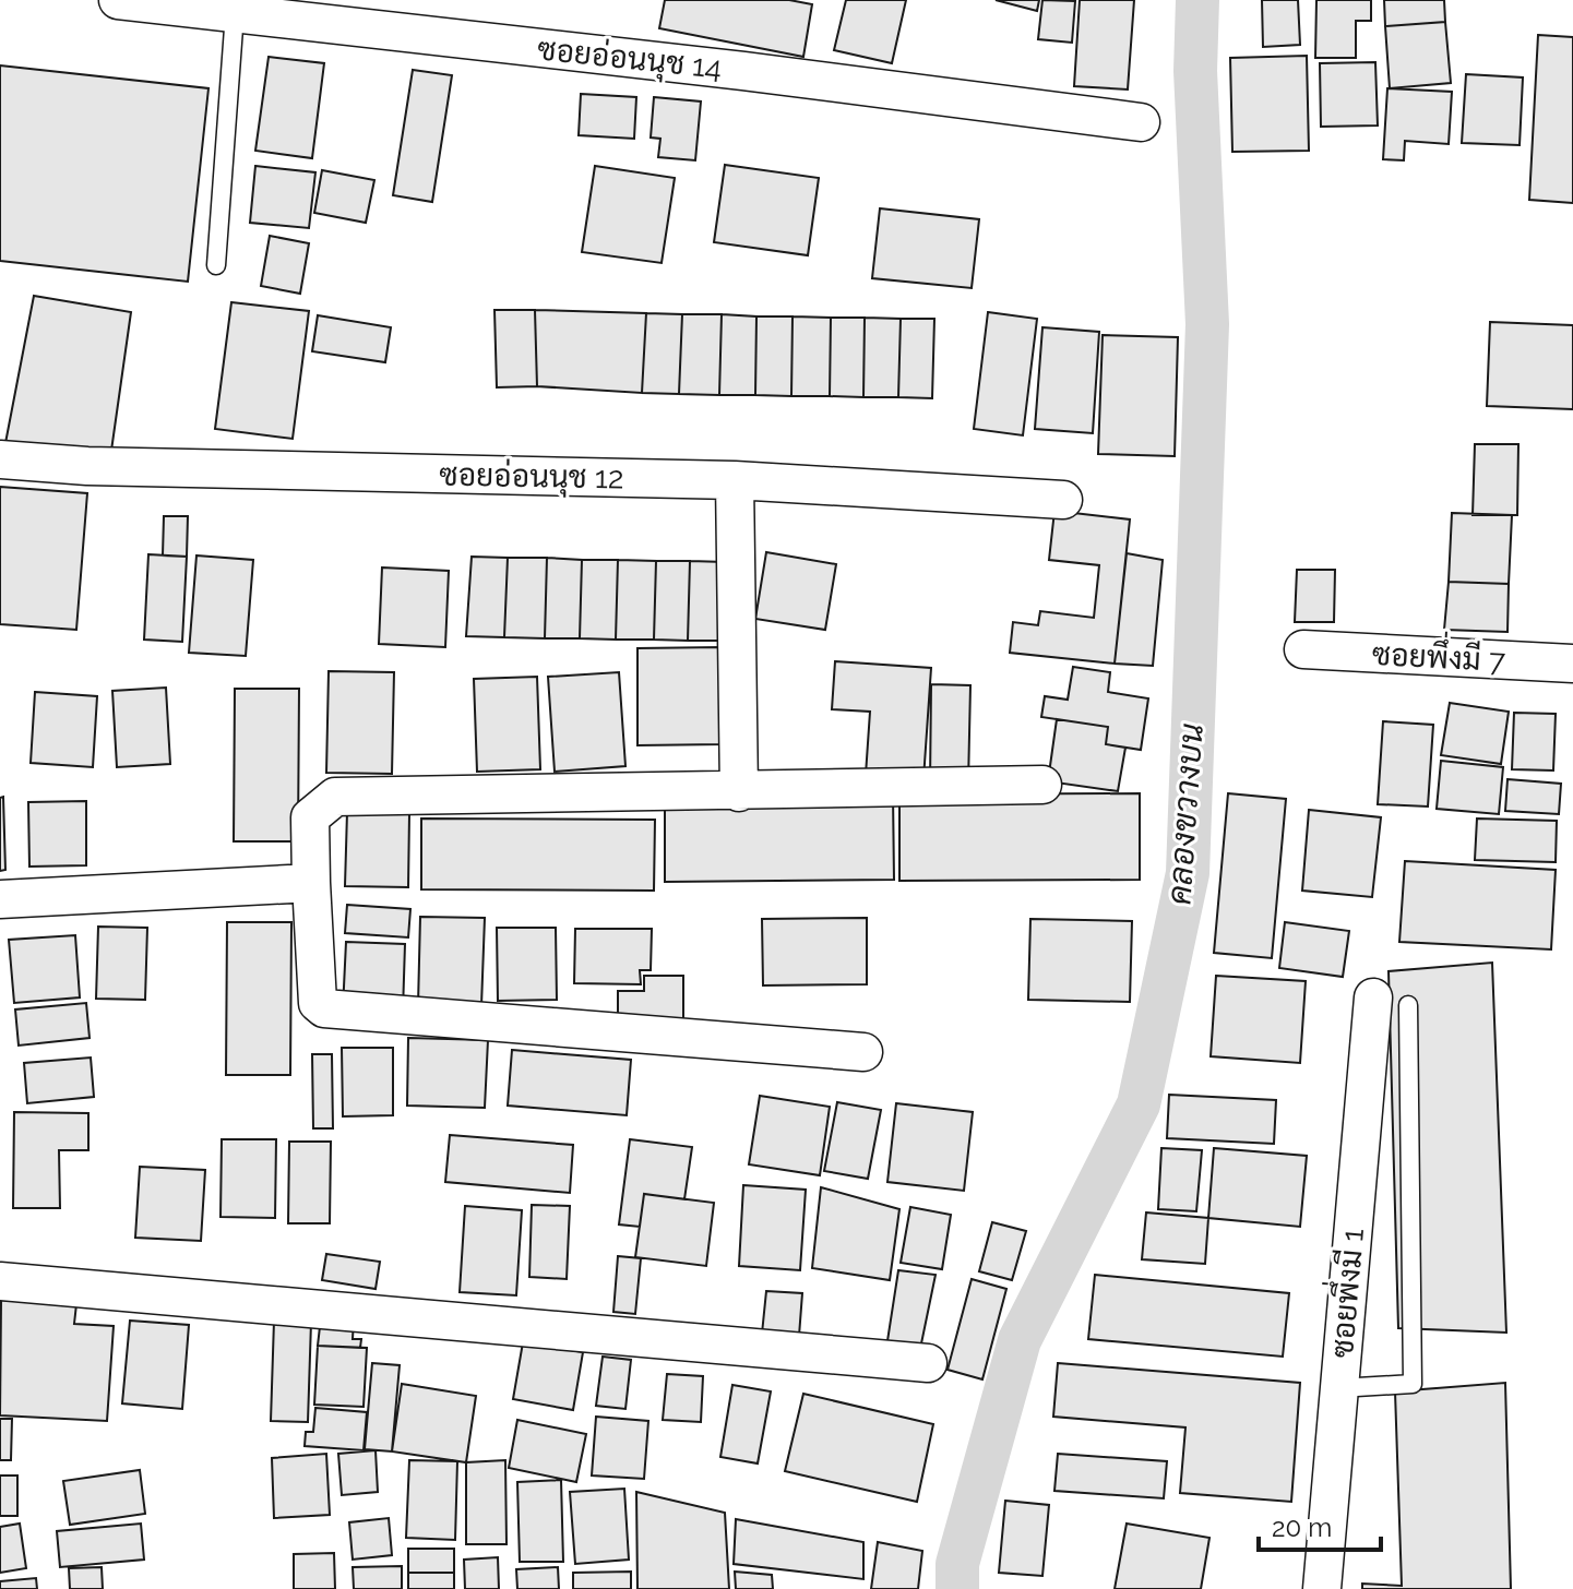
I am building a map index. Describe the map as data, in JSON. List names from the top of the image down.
{
  "streets": {
    "street": [
      "ซอยอ่อนนุช 14",
      "ซอยอ่อนนุช 12",
      "ซอยพึ่งมี 7",
      "ซอยพึ่งมี 1"
    ]
  },
  "water": ["คลองขวางบน"],
  "scale_bar": "20 m"
}
